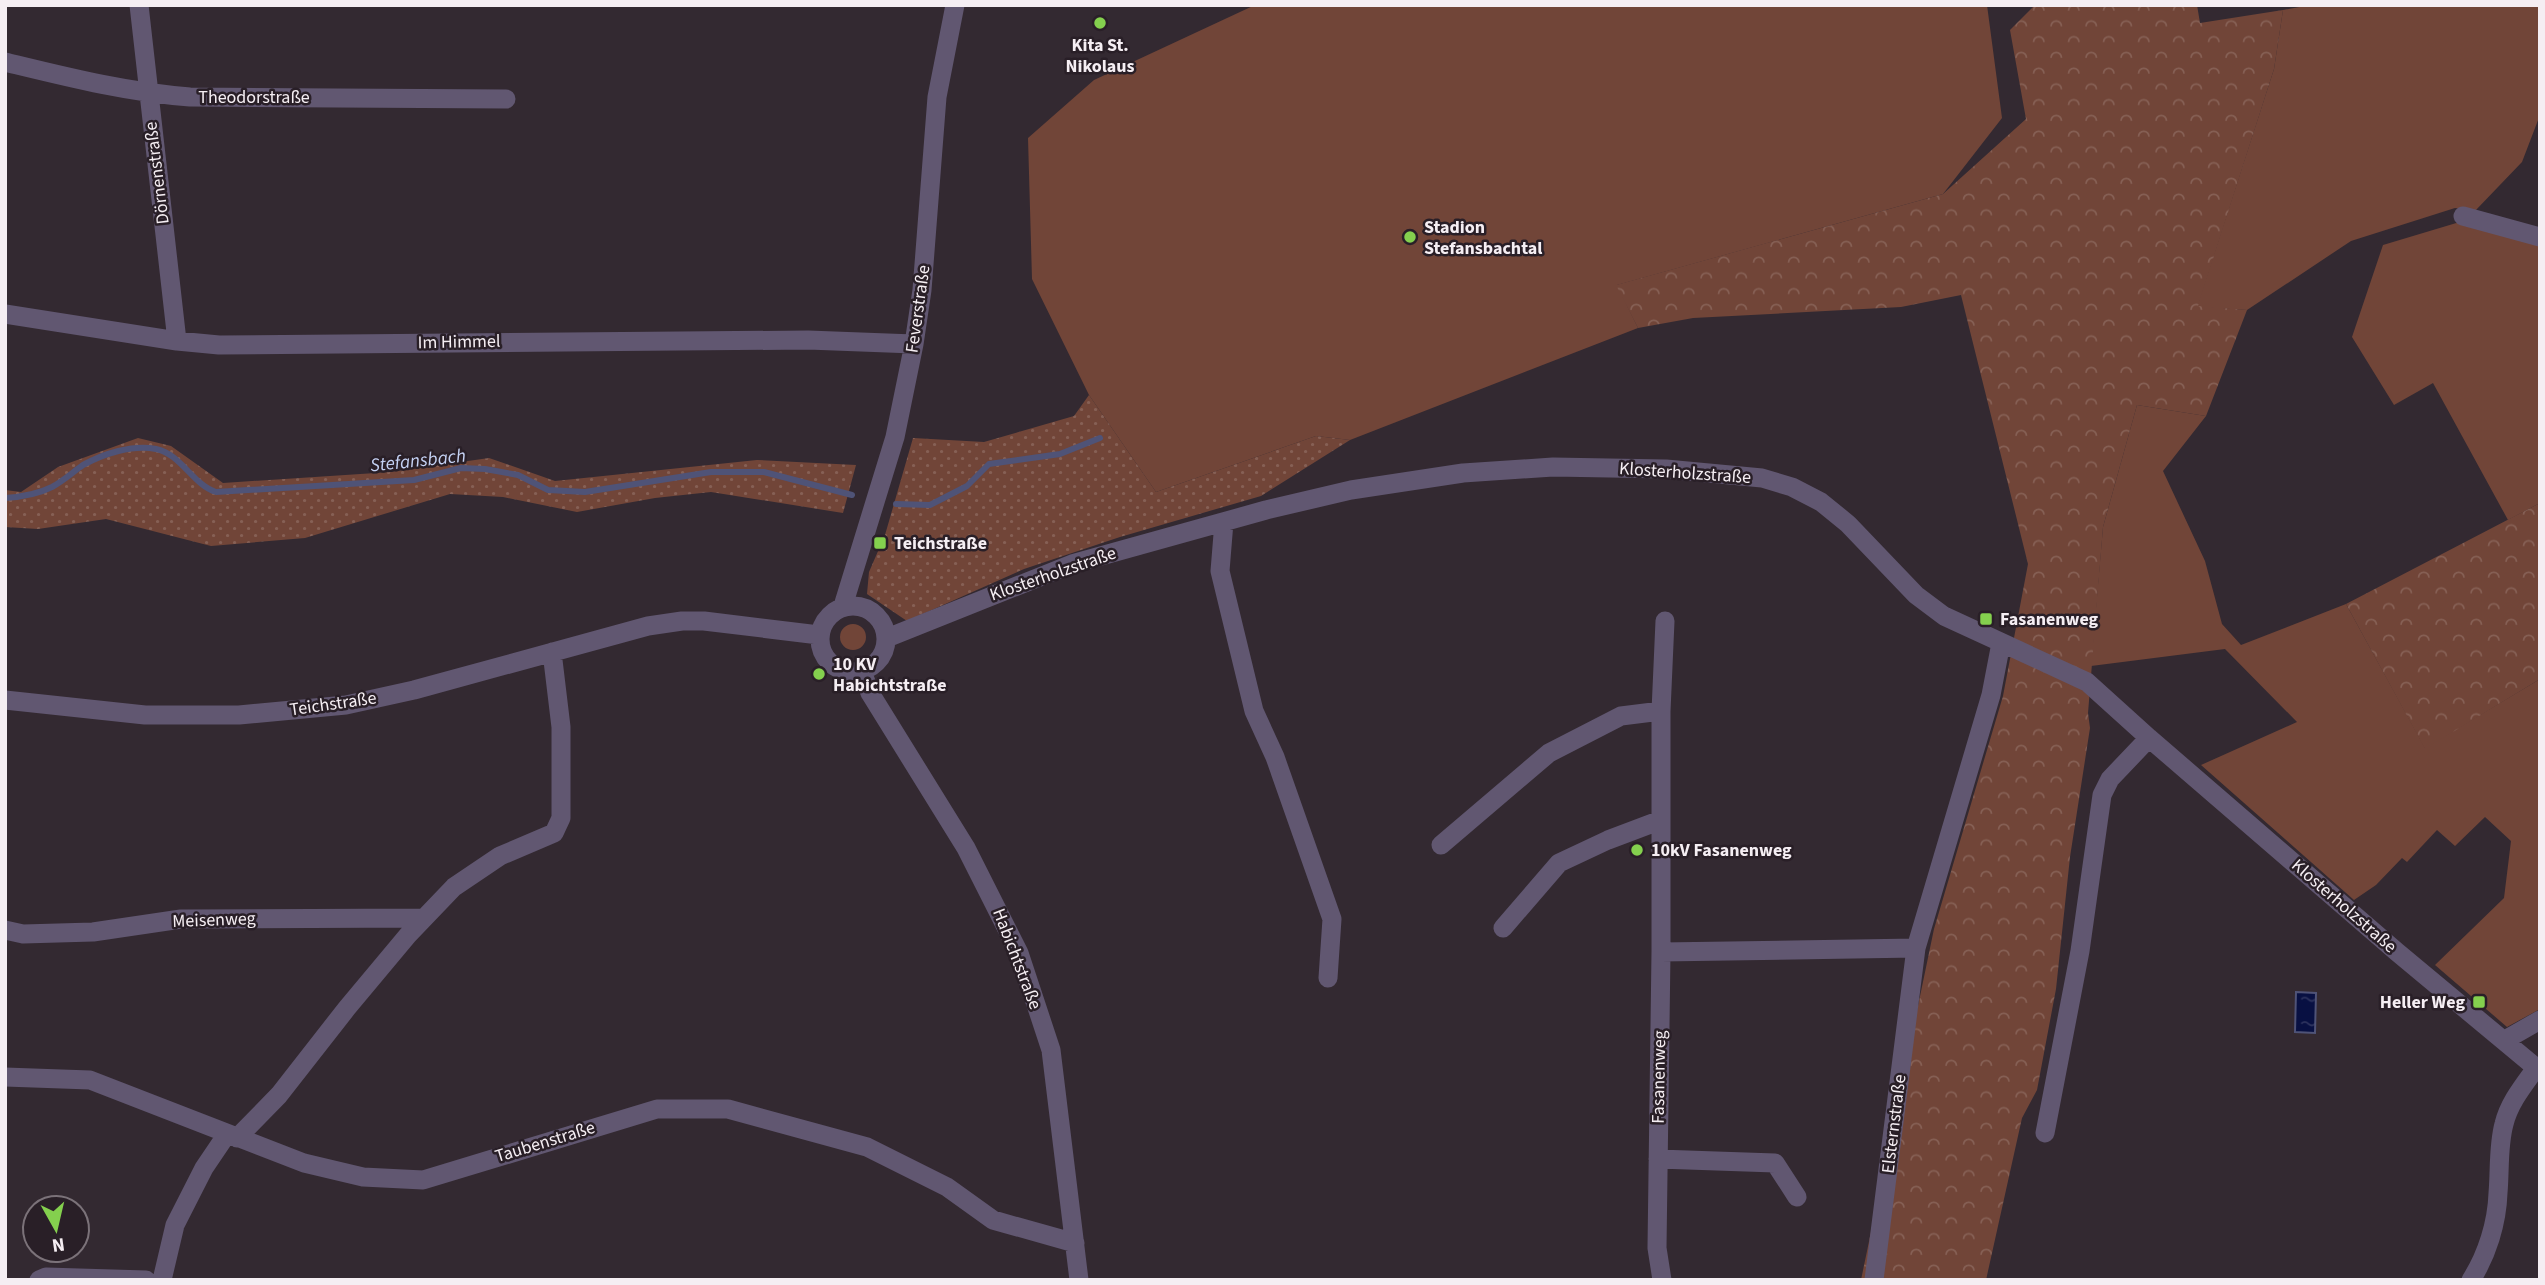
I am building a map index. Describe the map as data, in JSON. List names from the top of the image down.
{
  "streets": {
    "street": [
      "Theodorstraße",
      "Dörnenstraße",
      "Feverstraße",
      "Im Himmel",
      "Klosterholzstraße",
      "Teichstraße",
      "Meisenweg",
      "Habichtstraße",
      "Fasanenweg",
      "Elsternstraße",
      "Taubenstraße"
    ]
  },
  "crossings": [
    ["Theodorstraße", "Dörnenstraße"],
    ["Dörnenstraße", "Im Himmel"],
    ["Feverstraße", "Im Himmel"],
    ["Feverstraße", "Klosterholzstraße"],
    ["Feverstraße", "Teichstraße"],
    ["Feverstraße", "Habichtstraße"],
    ["Klosterholzstraße", "Teichstraße"],
    ["Klosterholzstraße", "Habichtstraße"],
    ["Teichstraße", "Habichtstraße"],
    ["Habichtstraße", "Taubenstraße"]
  ],
  "water": ["Stefansbach"],
  "places": {
    "other": [
      "Kita St. Nikolaus",
      "Stadion Stefansbachtal",
      "10 KV Habichtstraße",
      "10kV Fasanenweg"
    ],
    "transit": ["Teichstraße", "Fasanenweg", "Heller Weg"]
  },
  "north": "bottom"
}
